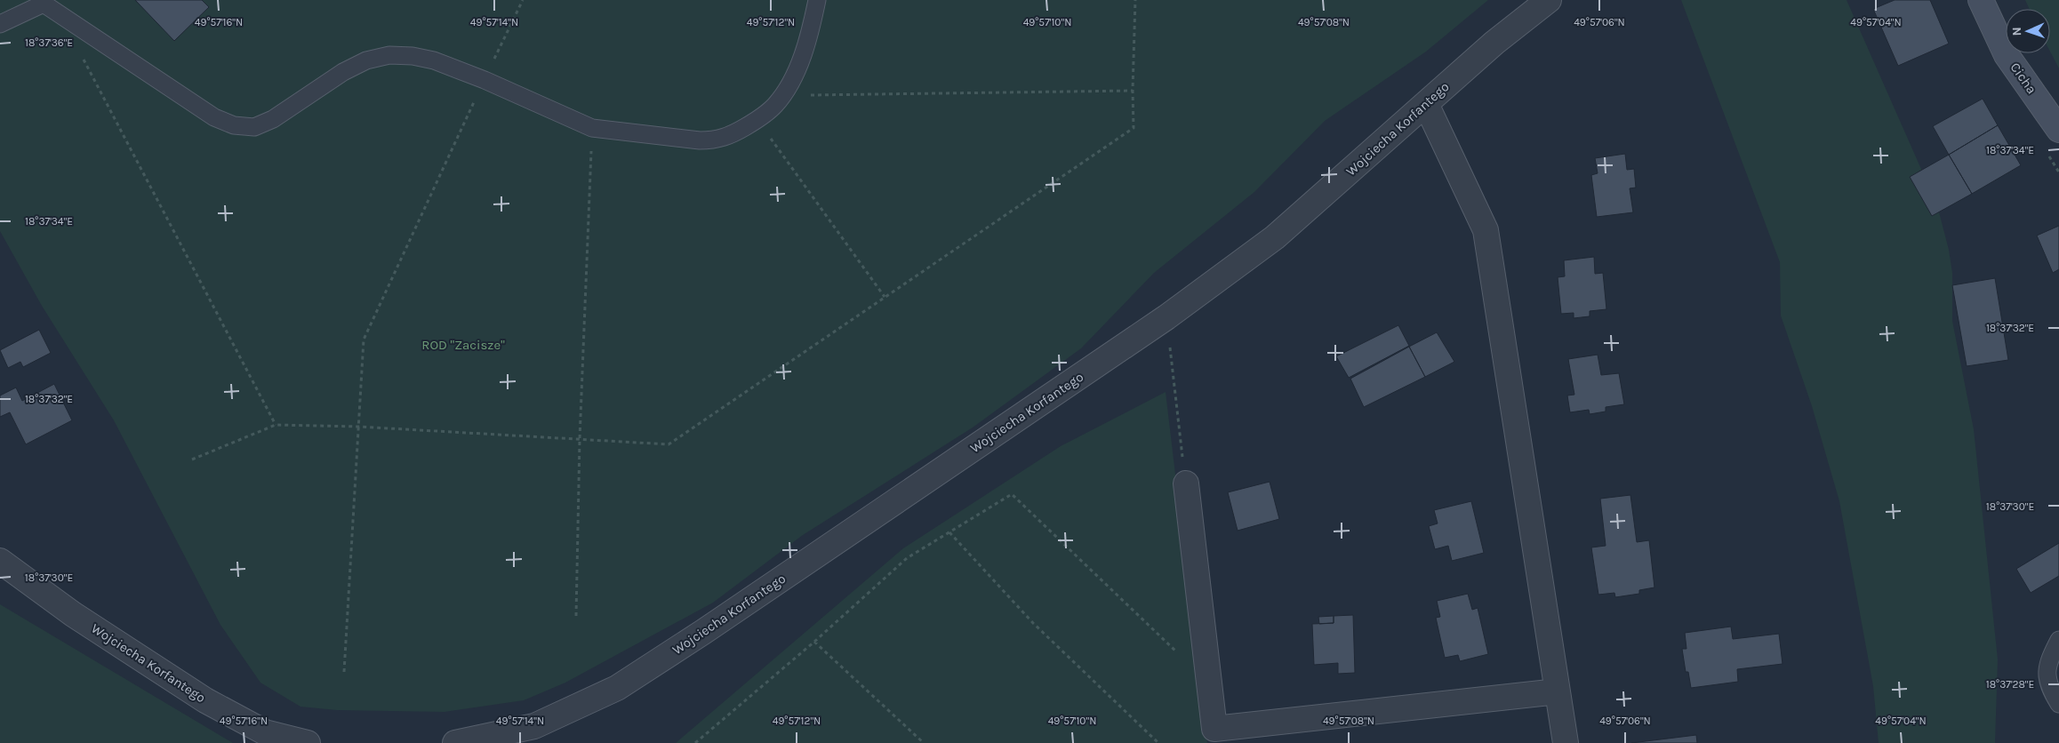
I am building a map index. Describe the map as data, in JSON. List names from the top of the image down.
{
  "streets": {
    "street": ["Cicha", "Wojciecha Korfantego"]
  },
  "parks": ["ROD \"Zacisze\""],
  "north": "left",
  "coordinates": [
    "49°57'16\"N",
    "49°57'14\"N",
    "49°57'12\"N",
    "49°57'10\"N",
    "49°57'08\"N",
    "49°57'06\"N",
    "49°57'04\"N",
    "18°37'36\"E",
    "18°37'34\"E",
    "18°37'32\"E",
    "18°37'30\"E",
    "18°37'28\"E"
  ]
}
